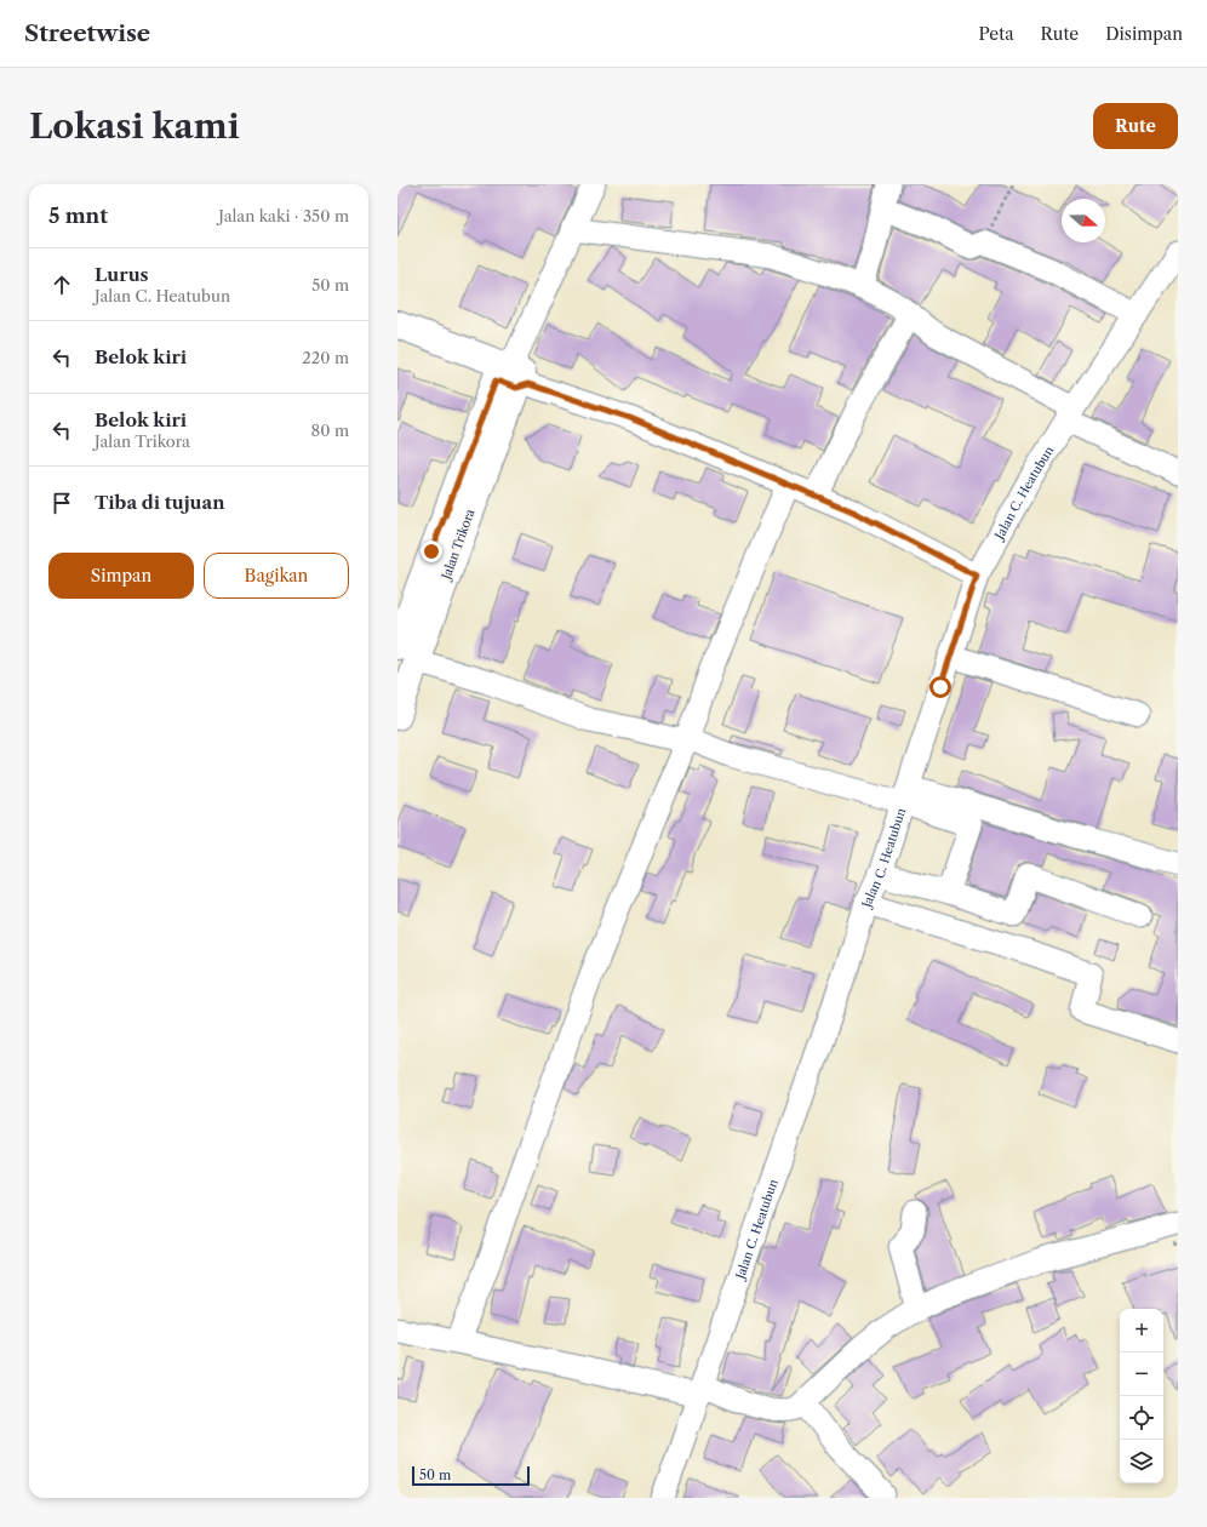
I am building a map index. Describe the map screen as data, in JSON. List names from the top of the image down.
{
  "streets": {
    "main road": ["Jalan Trikora"],
    "street": ["Jalan C. Heatubun"]
  },
  "scale_bar": "50 m",
  "north": "right",
  "page": {
    "header": "Streetwise",
    "nav": ["Peta", "Rute", "Disimpan"],
    "buttons": [
      "Rute",
      ["Simpan", "Bagikan"]
    ],
    "title": "Lokasi kami",
    "heading": ["5 mnt", "Jalan kaki · 350 m"],
    "list": [
      ["Lurus", "Jalan C. Heatubun", "50 m"],
      ["Belok kiri", "220 m"],
      ["Belok kiri", "Jalan Trikora", "80 m"],
      "Tiba di tujuan"
    ],
    "map_buttons": ["+", "−"],
    "scale": "50 m"
  }
}
